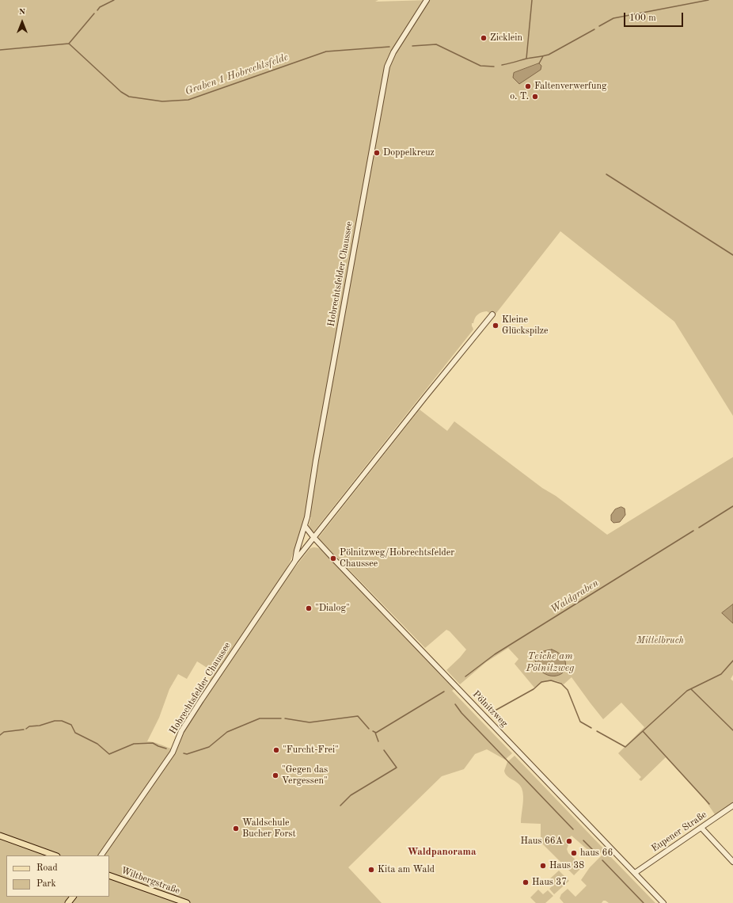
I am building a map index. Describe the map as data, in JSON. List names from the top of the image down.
{
  "streets": {
    "main road": ["Wiltbergstraße"],
    "street": ["Hobrechtsfelder Chaussee", "Pölnitzweg", "Eupener Straße"]
  },
  "crossings": [
    ["Hobrechtsfelder Chaussee", "Pölnitzweg"],
    ["Pölnitzweg", "Eupener Straße"]
  ],
  "districts": ["Waldpanorama"],
  "water": ["Graben 1 Hobrechtsfelde", "Waldgraben", "Teiche am Pölnitzweg"],
  "parks": ["Mittelbruch"],
  "places": [
    "Zicklein",
    "Faltenverwerfung",
    "o. T.",
    "Doppelkreuz",
    "Kleine Glückspilze",
    "Pölnitzweg/Hobrechtsfelder Chaussee",
    "\"Dialog\"",
    "\"Furcht-Frei\"",
    "\"Gegen das Vergessen\"",
    "Waldschule Bucher Forst",
    "Haus 66A",
    "haus 66",
    "Haus 38",
    "Kita am Wald",
    "Haus 37"
  ],
  "legend": ["Road", "Park"],
  "scale_bar": "100 m",
  "north": "top"
}
